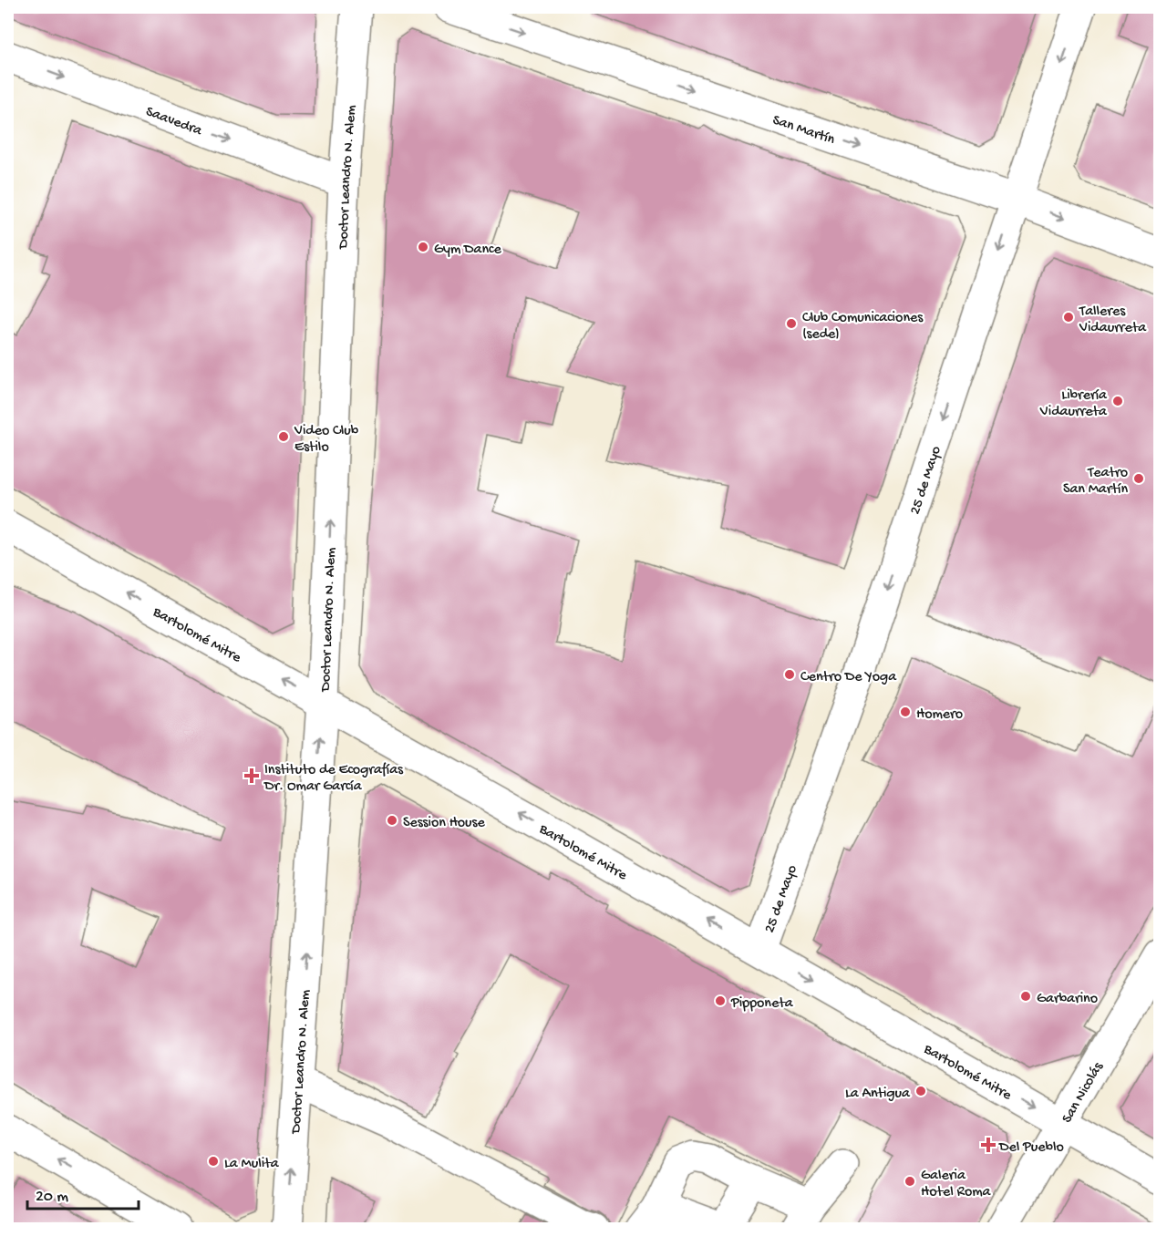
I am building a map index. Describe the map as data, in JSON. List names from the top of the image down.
{
  "streets": {
    "street": [
      "Saavedra",
      "San Martín",
      "Doctor Leandro N. Alem",
      "25 de Mayo",
      "Bartolomé Mitre",
      "San Nicolás"
    ]
  },
  "crossings": [
    ["Saavedra", "Doctor Leandro N. Alem"],
    ["San Martín", "25 de Mayo"],
    ["Doctor Leandro N. Alem", "Bartolomé Mitre"],
    ["25 de Mayo", "Bartolomé Mitre"],
    ["Bartolomé Mitre", "San Nicolás"]
  ],
  "one_way": [
    "Saavedra",
    "San Martín",
    "Doctor Leandro N. Alem",
    "25 de Mayo"
  ],
  "places": {
    "other": [
      "Gym Dance",
      "Talleres Vidaurreta",
      "Club Comunicaciones (sede)",
      "Librería Vidaurreta",
      "Video Club Estilo",
      "Teatro San Martín",
      "Centro De Yoga",
      "Homero",
      "Session House",
      "Garbarino",
      "Pipponeta",
      "La Antigua",
      "La Mulita",
      "Galeria Hotel Roma"
    ],
    "health": ["Instituto de Ecografías Dr. Omar García", "Del Pueblo"]
  },
  "scale_bar": "20 m"
}
